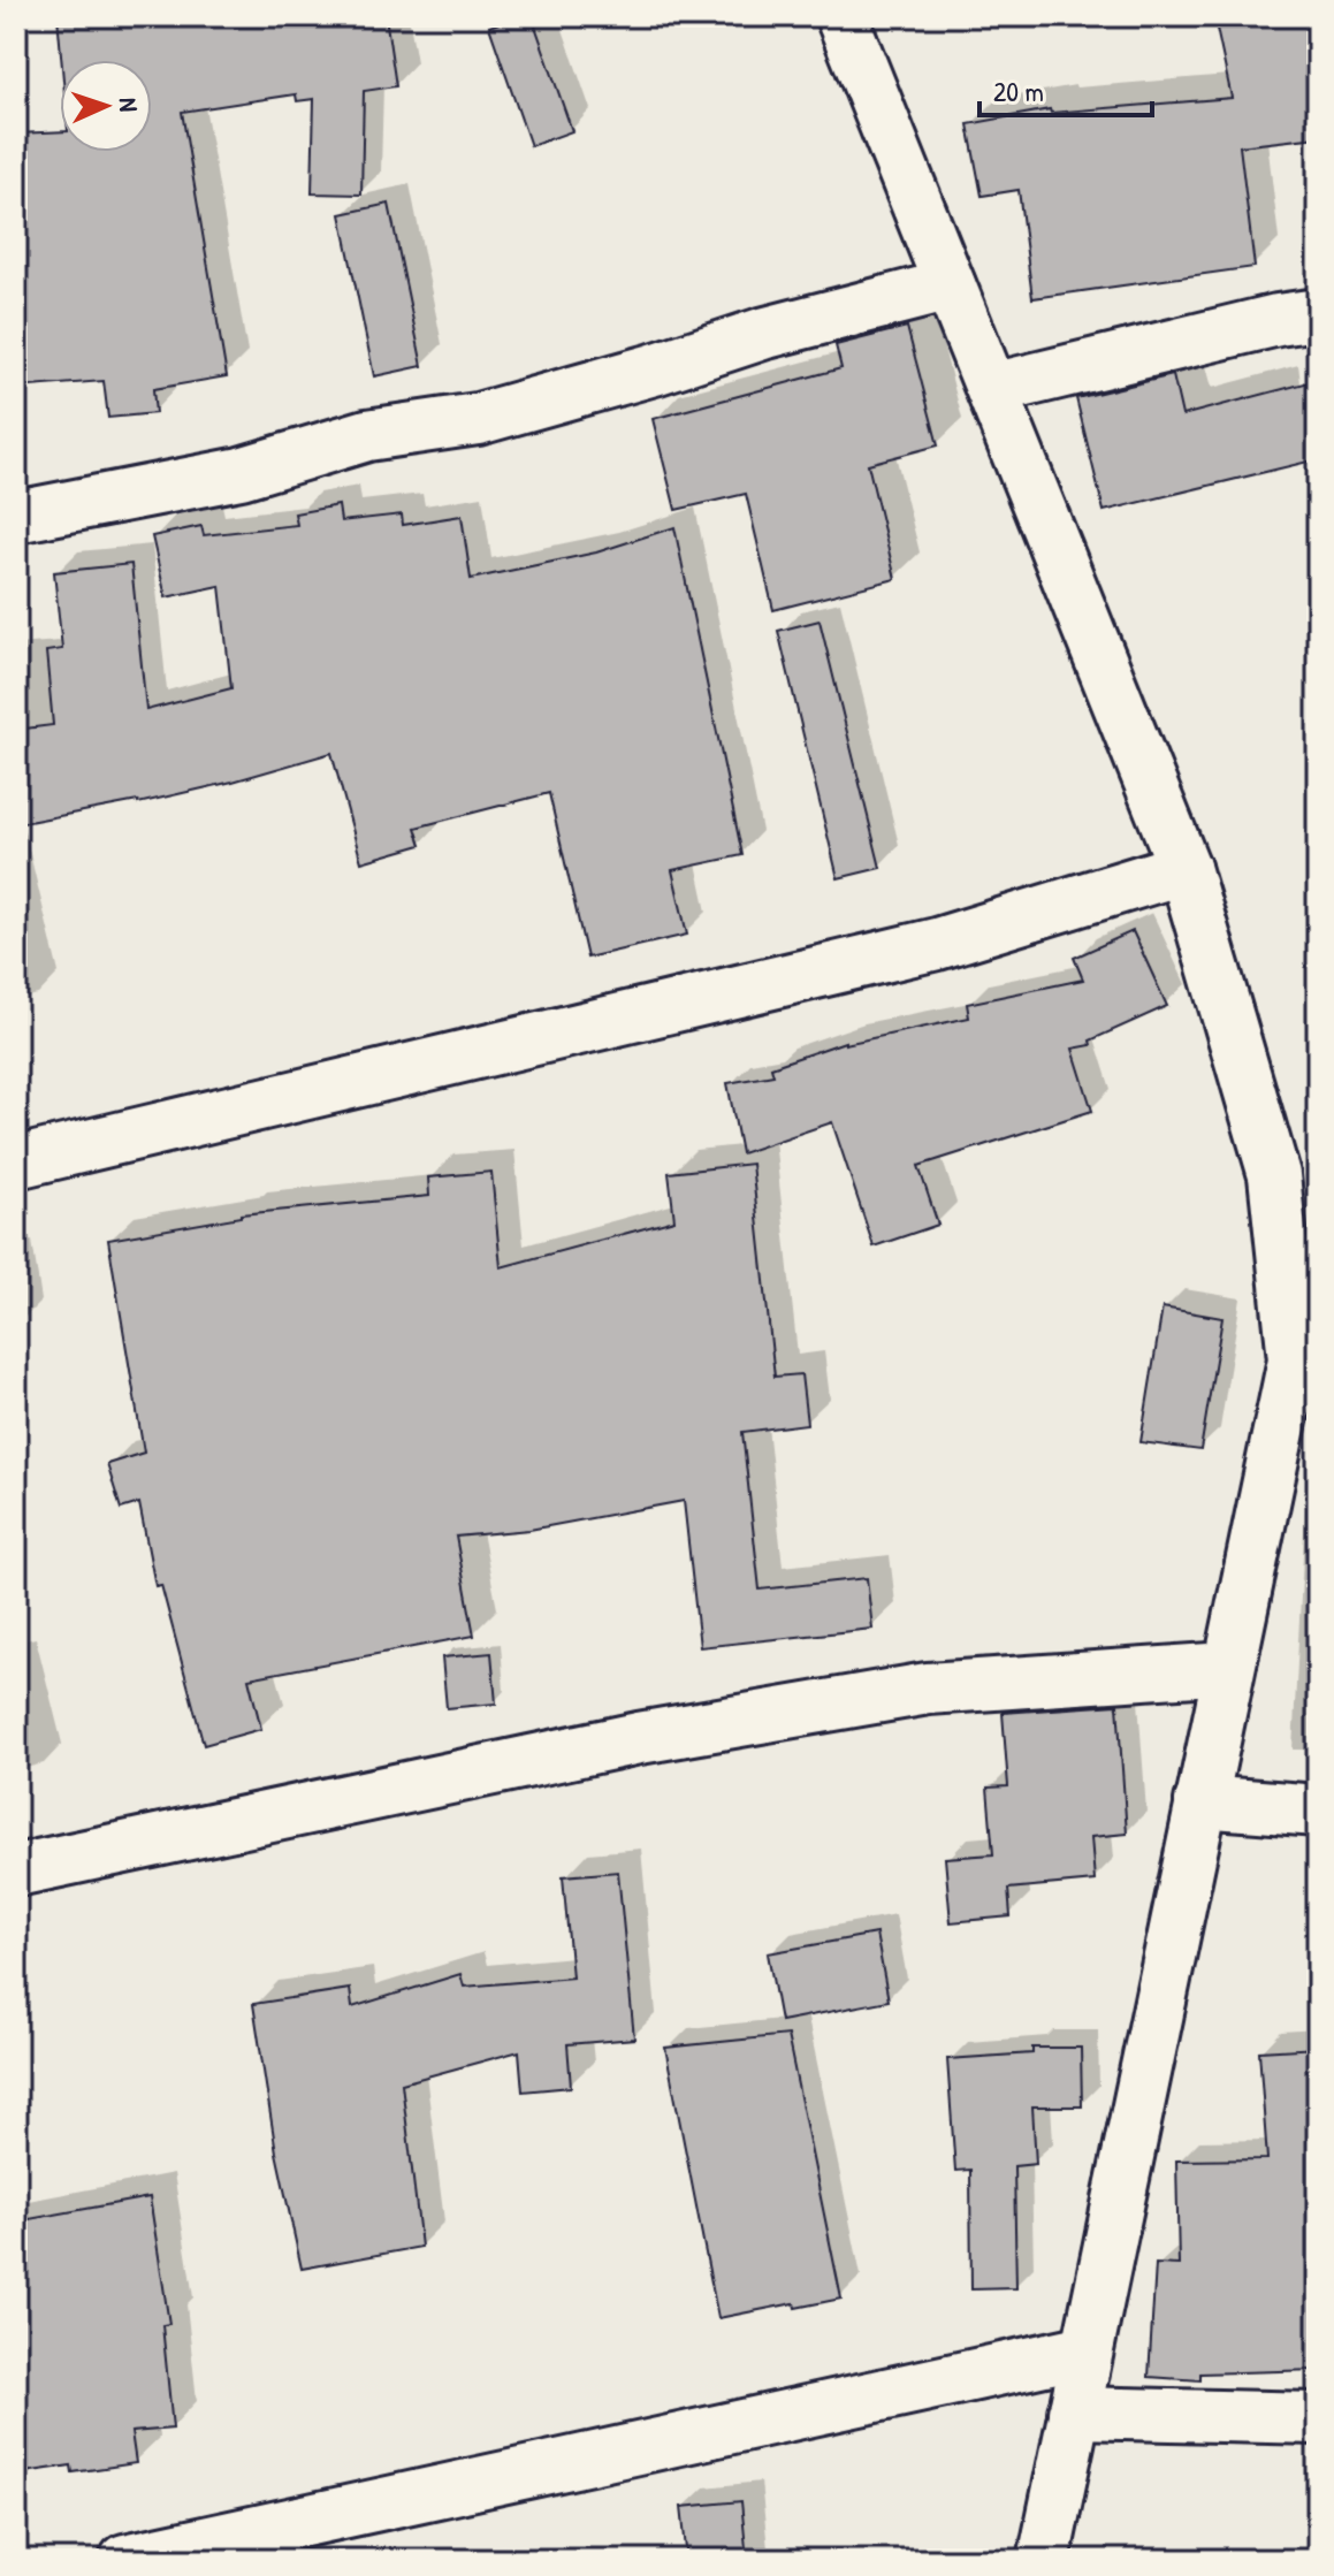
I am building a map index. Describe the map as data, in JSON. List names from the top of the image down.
{
  "scale_bar": "20 m",
  "north": "right"
}
